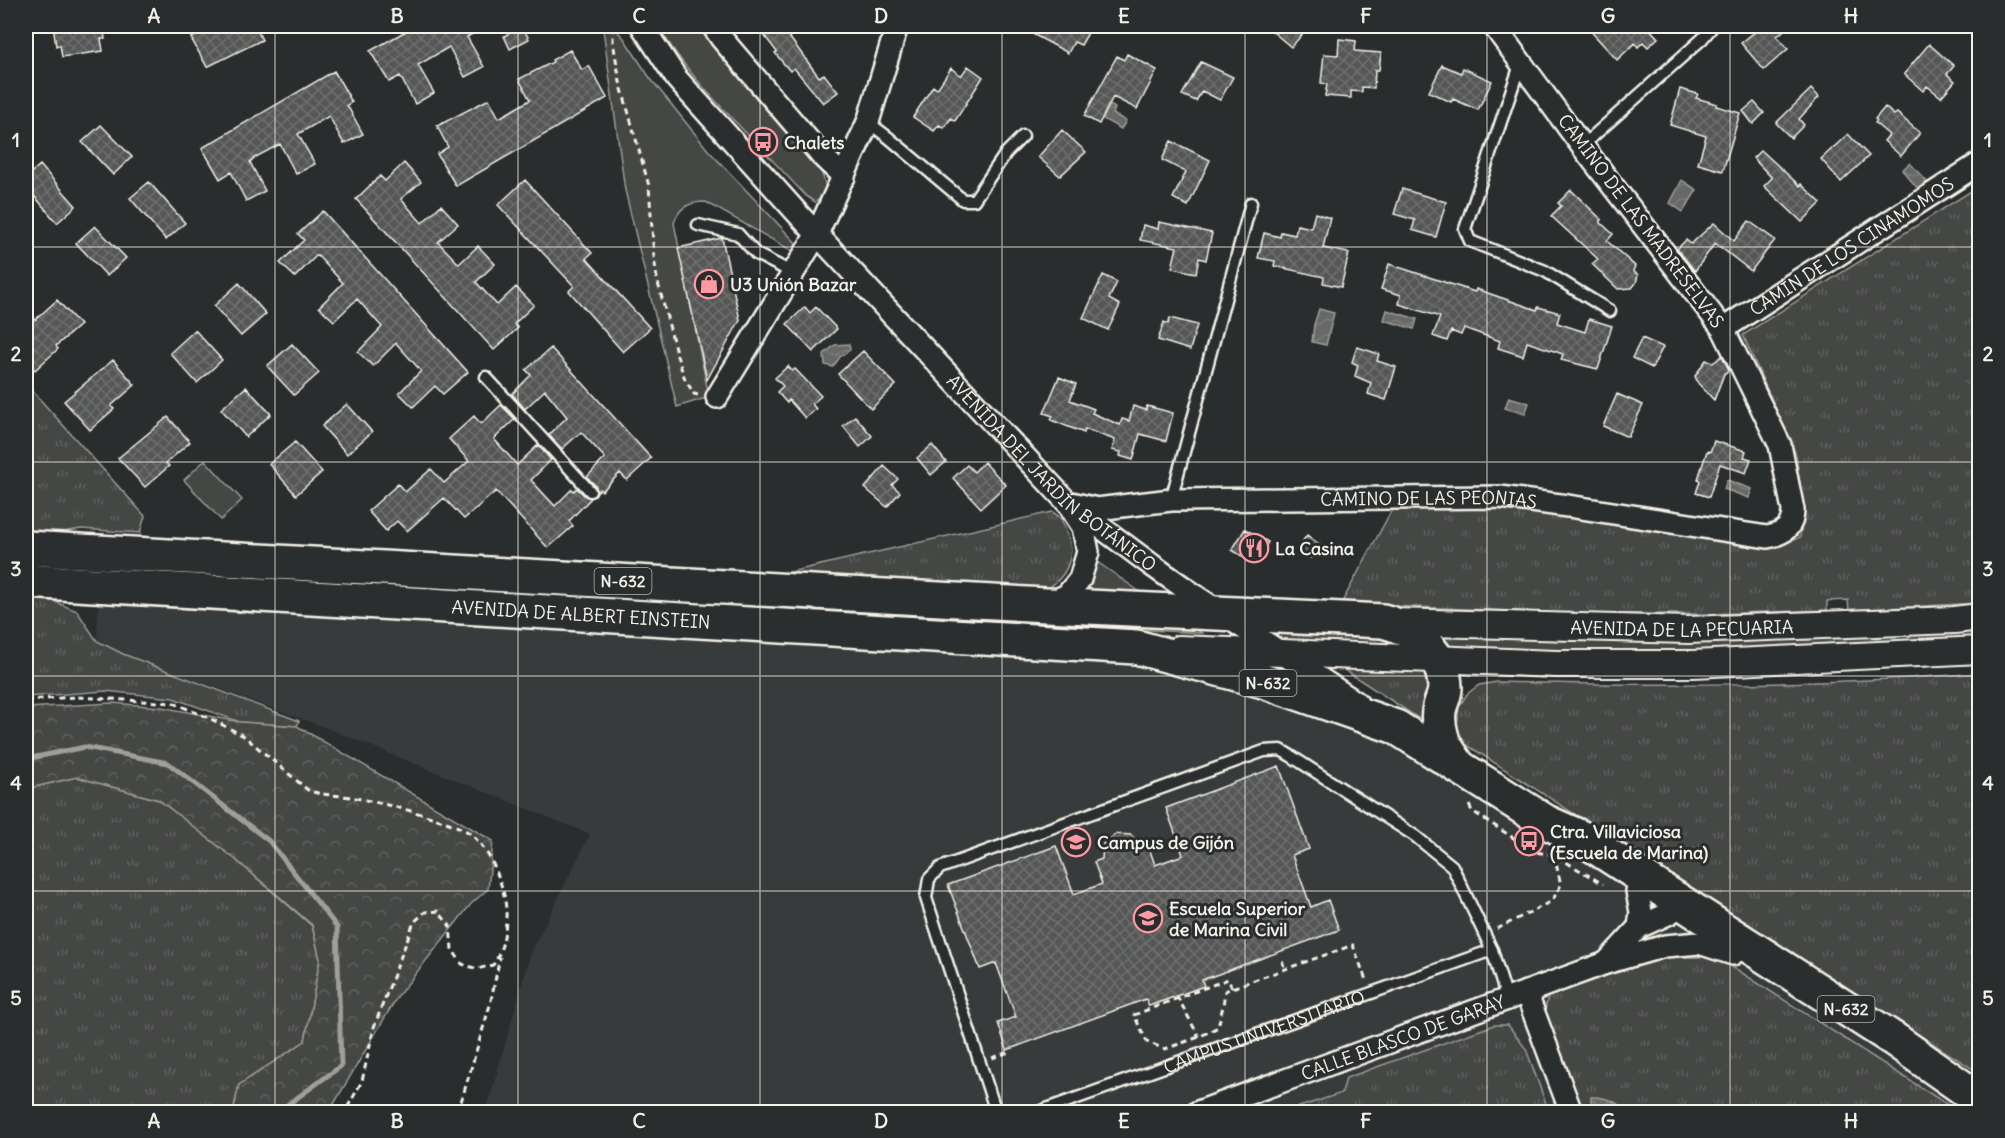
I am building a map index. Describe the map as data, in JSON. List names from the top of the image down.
{
  "streets": {
    "highway": [
      "AVENIDA DEL JARDÍN BOTÁNICO",
      "N-632",
      "AVENIDA DE ALBERT EINSTEIN",
      "AVENIDA DE LA PECUARIA"
    ],
    "street": [
      "CAMINO DE LAS MADRESELVAS",
      "CAMÍN DE LOS CINAMOMOS",
      "CAMINO DE LAS PEONIAS",
      "CALLE BLASCO DE GARAY"
    ],
    "lane": ["CAMPUS UNIVERSITARIO"]
  },
  "crossings": [
    ["CAMINO DE LAS MADRESELVAS", "CAMÍN DE LOS CINAMOMOS"],
    ["CAMINO DE LAS MADRESELVAS", "CAMINO DE LAS PEONIAS"],
    ["AVENIDA DEL JARDÍN BOTÁNICO", "CAMINO DE LAS PEONIAS"],
    ["AVENIDA DEL JARDÍN BOTÁNICO", "AVENIDA DE ALBERT EINSTEIN"],
    ["AVENIDA DEL JARDÍN BOTÁNICO", "AVENIDA DE LA PECUARIA"],
    ["AVENIDA DEL JARDÍN BOTÁNICO", "CALLE BLASCO DE GARAY"],
    ["AVENIDA DE ALBERT EINSTEIN", "AVENIDA DE LA PECUARIA"]
  ],
  "places": {
    "bus stop": ["Chalets", "Ctra. Villaviciosa (Escuela de Marina)"],
    "shop": ["U3 Unión Bazar"],
    "restaurant": ["La Casina"],
    "school or university": ["Campus de Gijón", "Escuela Superior de Marina Civil"]
  },
  "grid": {
    "columns": [
      "A",
      "B",
      "C",
      "D",
      "E",
      "F",
      "G",
      "H"
    ],
    "rows": [
      "1",
      "2",
      "3",
      "4",
      "5"
    ]
  }
}
